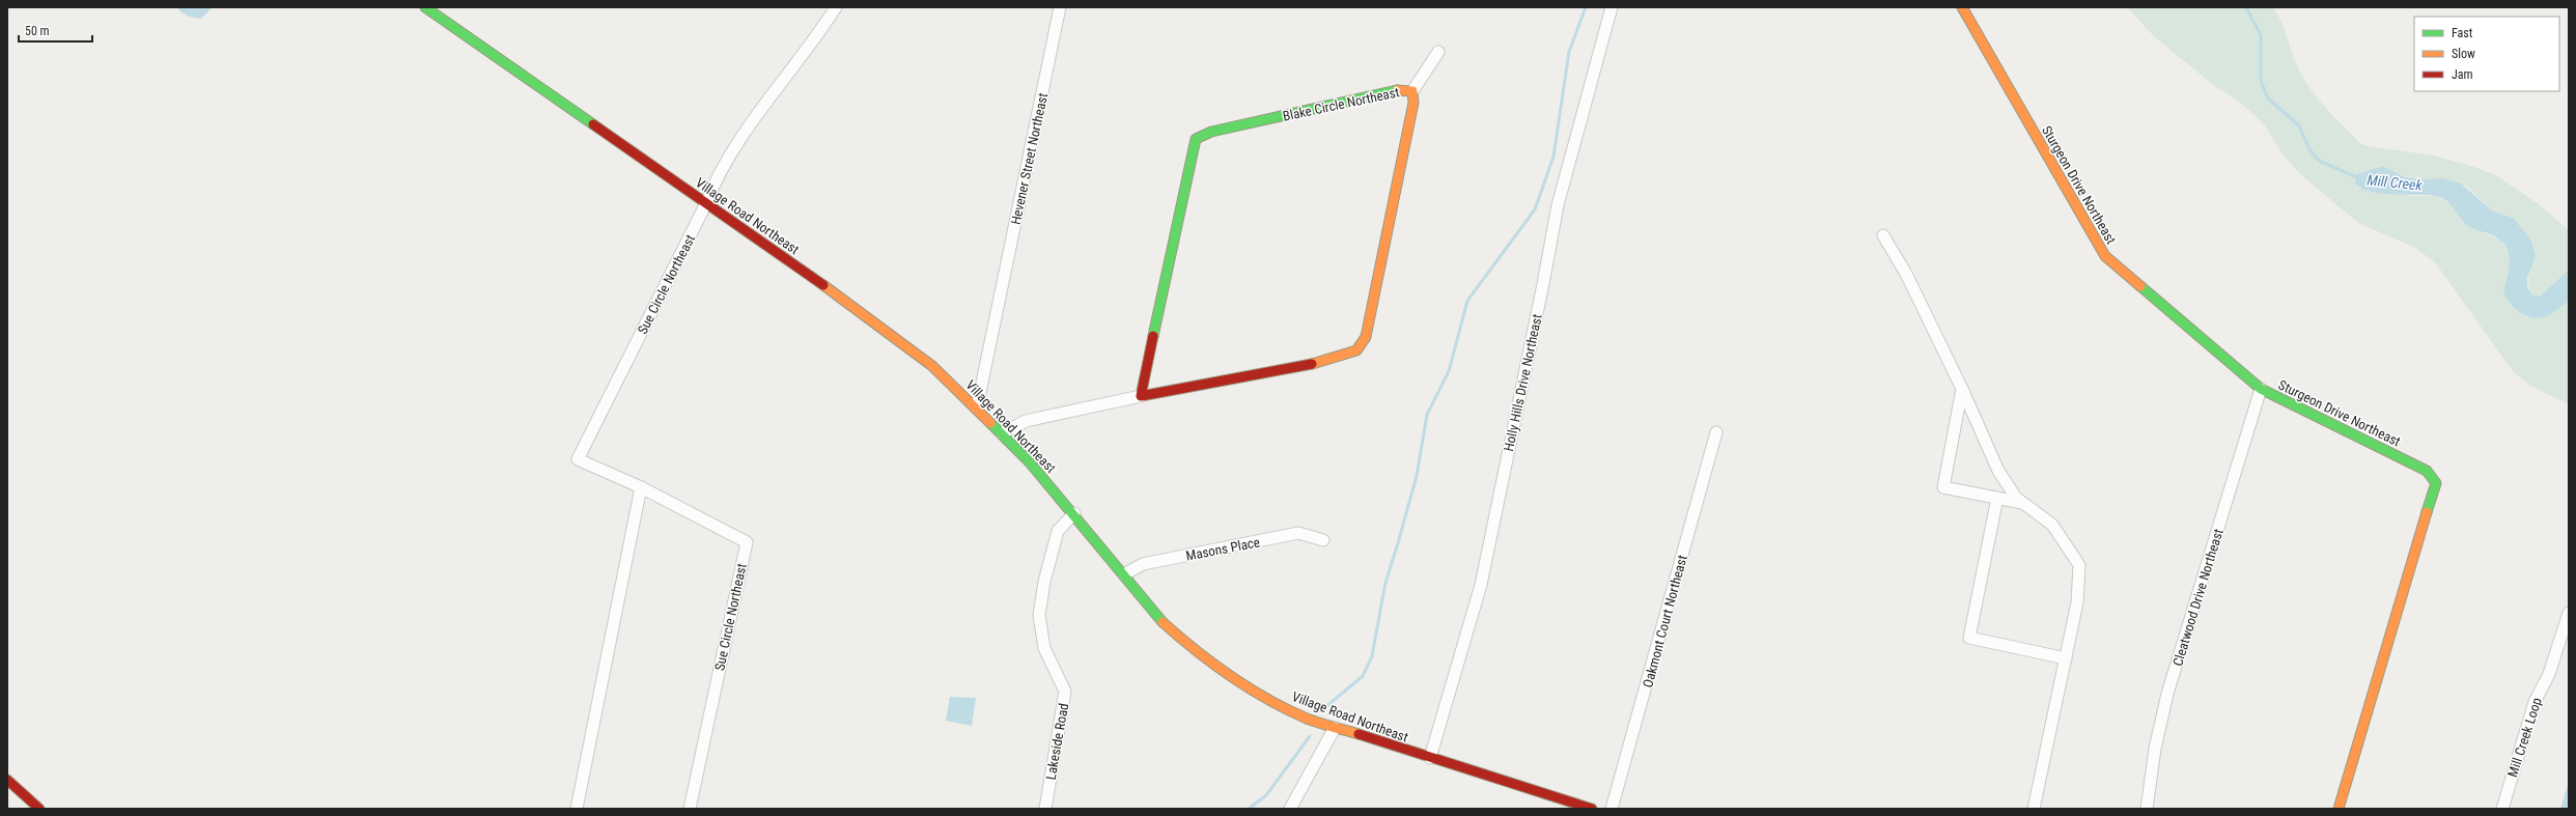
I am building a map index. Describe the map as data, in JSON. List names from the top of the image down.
{
  "streets": {
    "main road": ["Blake Circle Northeast", "Sturgeon Drive Northeast", "Village Road Northeast"],
    "street": [
      "Hevener Street Northeast",
      "Sue Circle Northeast",
      "Holly Hills Drive Northeast",
      "Masons Place",
      "Cleatwood Drive Northeast",
      "Oakmont Court Northeast",
      "Mill Creek Loop",
      "Lakeside Road"
    ]
  },
  "crossings": [
    ["Blake Circle Northeast", "Village Road Northeast"],
    ["Hevener Street Northeast", "Village Road Northeast"],
    ["Sturgeon Drive Northeast", "Cleatwood Drive Northeast"],
    ["Village Road Northeast", "Sue Circle Northeast"],
    ["Village Road Northeast", "Holly Hills Drive Northeast"],
    ["Village Road Northeast", "Masons Place"],
    ["Village Road Northeast", "Lakeside Road"]
  ],
  "water": ["Mill Creek"],
  "legend": ["Fast", "Slow", "Jam"],
  "scale_bar": "50 m"
}
